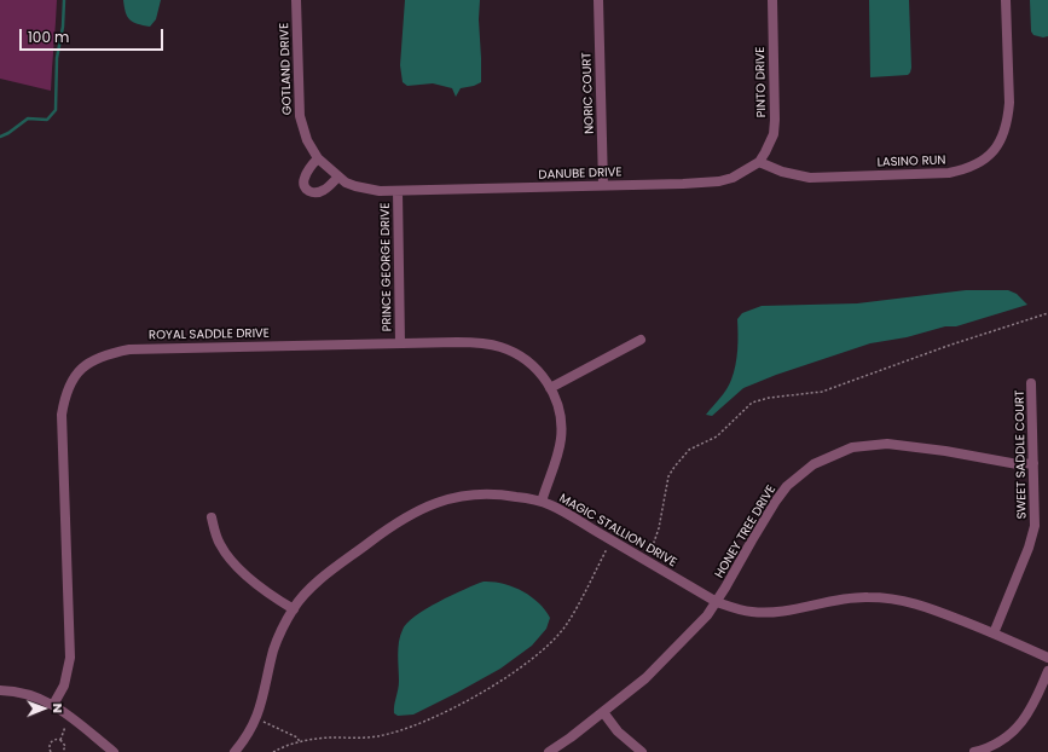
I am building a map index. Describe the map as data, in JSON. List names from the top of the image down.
{
  "streets": {
    "street": [
      "GOTLAND DRIVE",
      "PINTO DRIVE",
      "NORIC COURT",
      "LASINO RUN",
      "DANUBE DRIVE",
      "PRINCE GEORGE DRIVE",
      "ROYAL SADDLE DRIVE",
      "SWEET SADDLE COURT",
      "MAGIC STALLION DRIVE",
      "HONEY TREE DRIVE"
    ]
  },
  "crossings": [
    ["GOTLAND DRIVE", "DANUBE DRIVE"],
    ["GOTLAND DRIVE", "PRINCE GEORGE DRIVE"],
    ["PINTO DRIVE", "LASINO RUN"],
    ["PINTO DRIVE", "DANUBE DRIVE"],
    ["NORIC COURT", "DANUBE DRIVE"],
    ["LASINO RUN", "DANUBE DRIVE"],
    ["DANUBE DRIVE", "PRINCE GEORGE DRIVE"],
    ["PRINCE GEORGE DRIVE", "ROYAL SADDLE DRIVE"],
    ["ROYAL SADDLE DRIVE", "MAGIC STALLION DRIVE"],
    ["SWEET SADDLE COURT", "MAGIC STALLION DRIVE"],
    ["SWEET SADDLE COURT", "HONEY TREE DRIVE"],
    ["MAGIC STALLION DRIVE", "HONEY TREE DRIVE"]
  ],
  "scale_bar": "100 m",
  "north": "right"
}
